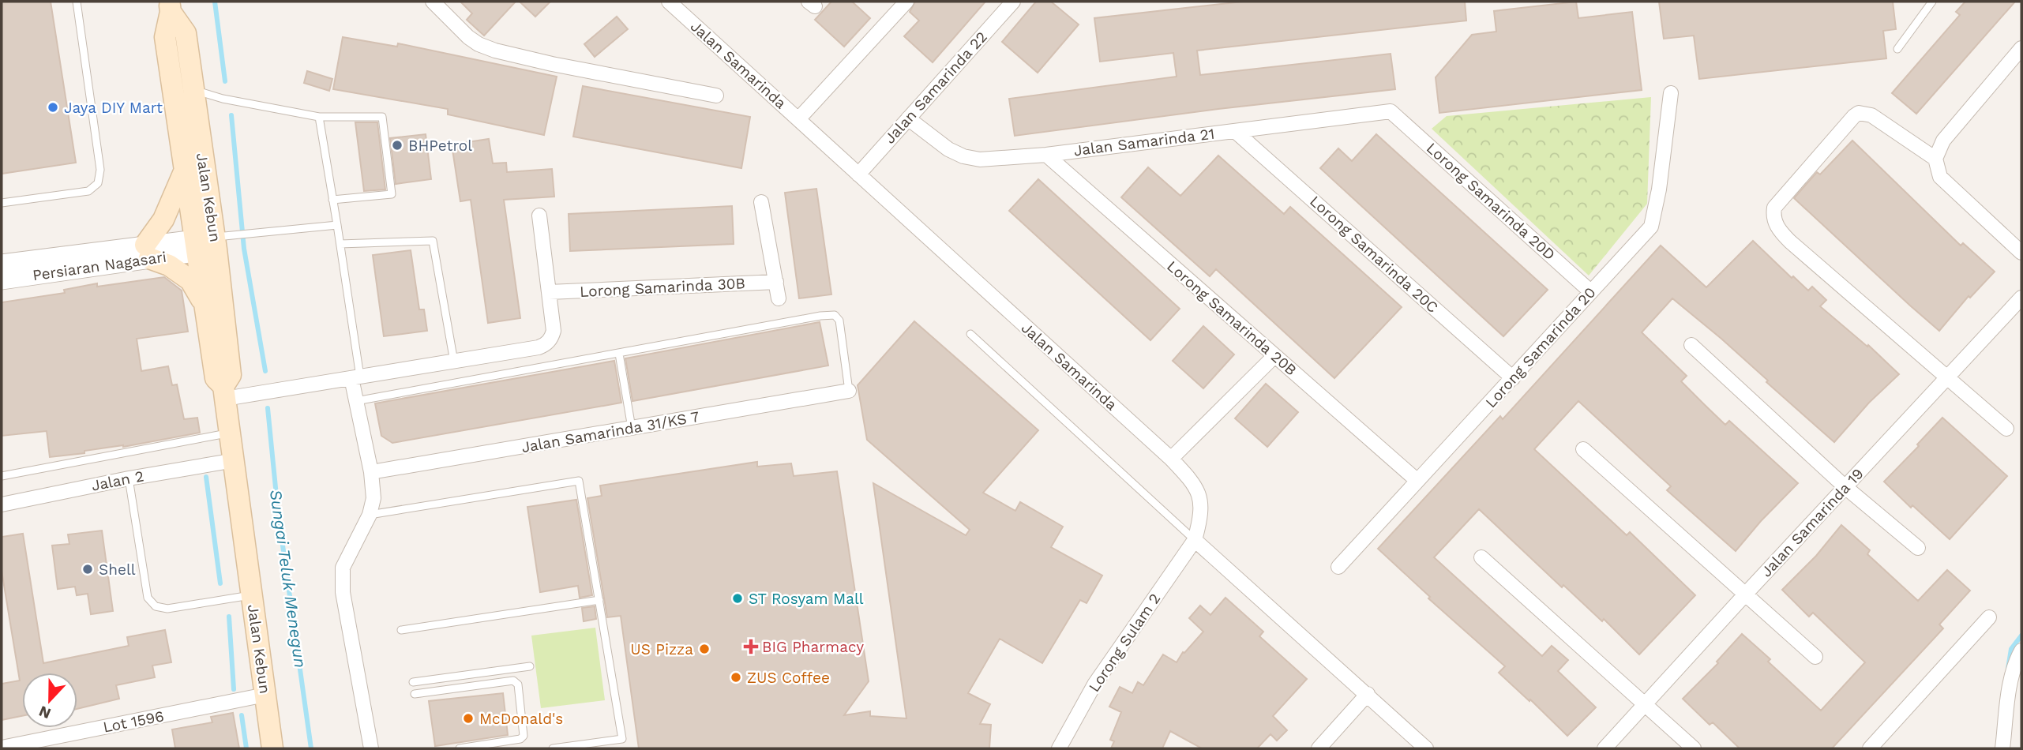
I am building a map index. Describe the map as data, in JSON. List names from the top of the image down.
{
  "streets": {
    "main road": ["Jalan Kebun"],
    "street": [
      "Jalan Samarinda",
      "Jalan Samarinda 22",
      "Jalan Samarinda 21",
      "Lorong Samarinda 20D",
      "Lorong Samarinda 20C",
      "Persiaran Nagasari",
      "Lorong Samarinda 30B",
      "Lorong Samarinda 20B",
      "Lorong Samarinda 20",
      "Jalan Samarinda 31/KS 7",
      "Jalan 2",
      "Jalan Samarinda 19",
      "Lorong Sulam 2",
      "Lot 1596"
    ]
  },
  "crossings": [
    ["Jalan Samarinda", "Jalan Samarinda 22"],
    ["Jalan Samarinda", "Lorong Sulam 2"],
    ["Jalan Samarinda 22", "Jalan Samarinda 21"],
    ["Jalan Samarinda 21", "Lorong Samarinda 20D"],
    ["Jalan Samarinda 21", "Lorong Samarinda 20C"],
    ["Jalan Samarinda 21", "Lorong Samarinda 20B"],
    ["Jalan Kebun", "Persiaran Nagasari"],
    ["Jalan Kebun", "Jalan 2"],
    ["Jalan Kebun", "Lot 1596"],
    ["Lorong Samarinda 20D", "Lorong Samarinda 20"],
    ["Lorong Samarinda 20C", "Lorong Samarinda 20"],
    ["Lorong Samarinda 20B", "Lorong Samarinda 20"]
  ],
  "water": ["Sungai Teluk Menegun"],
  "places": {
    "other": [
      "Jaya DIY Mart",
      "BHPetrol",
      "Shell",
      "ST Rosyam Mall",
      "US Pizza",
      "ZUS Coffee",
      "McDonald's"
    ],
    "health": ["BIG Pharmacy"]
  },
  "north": "bottom"
}
